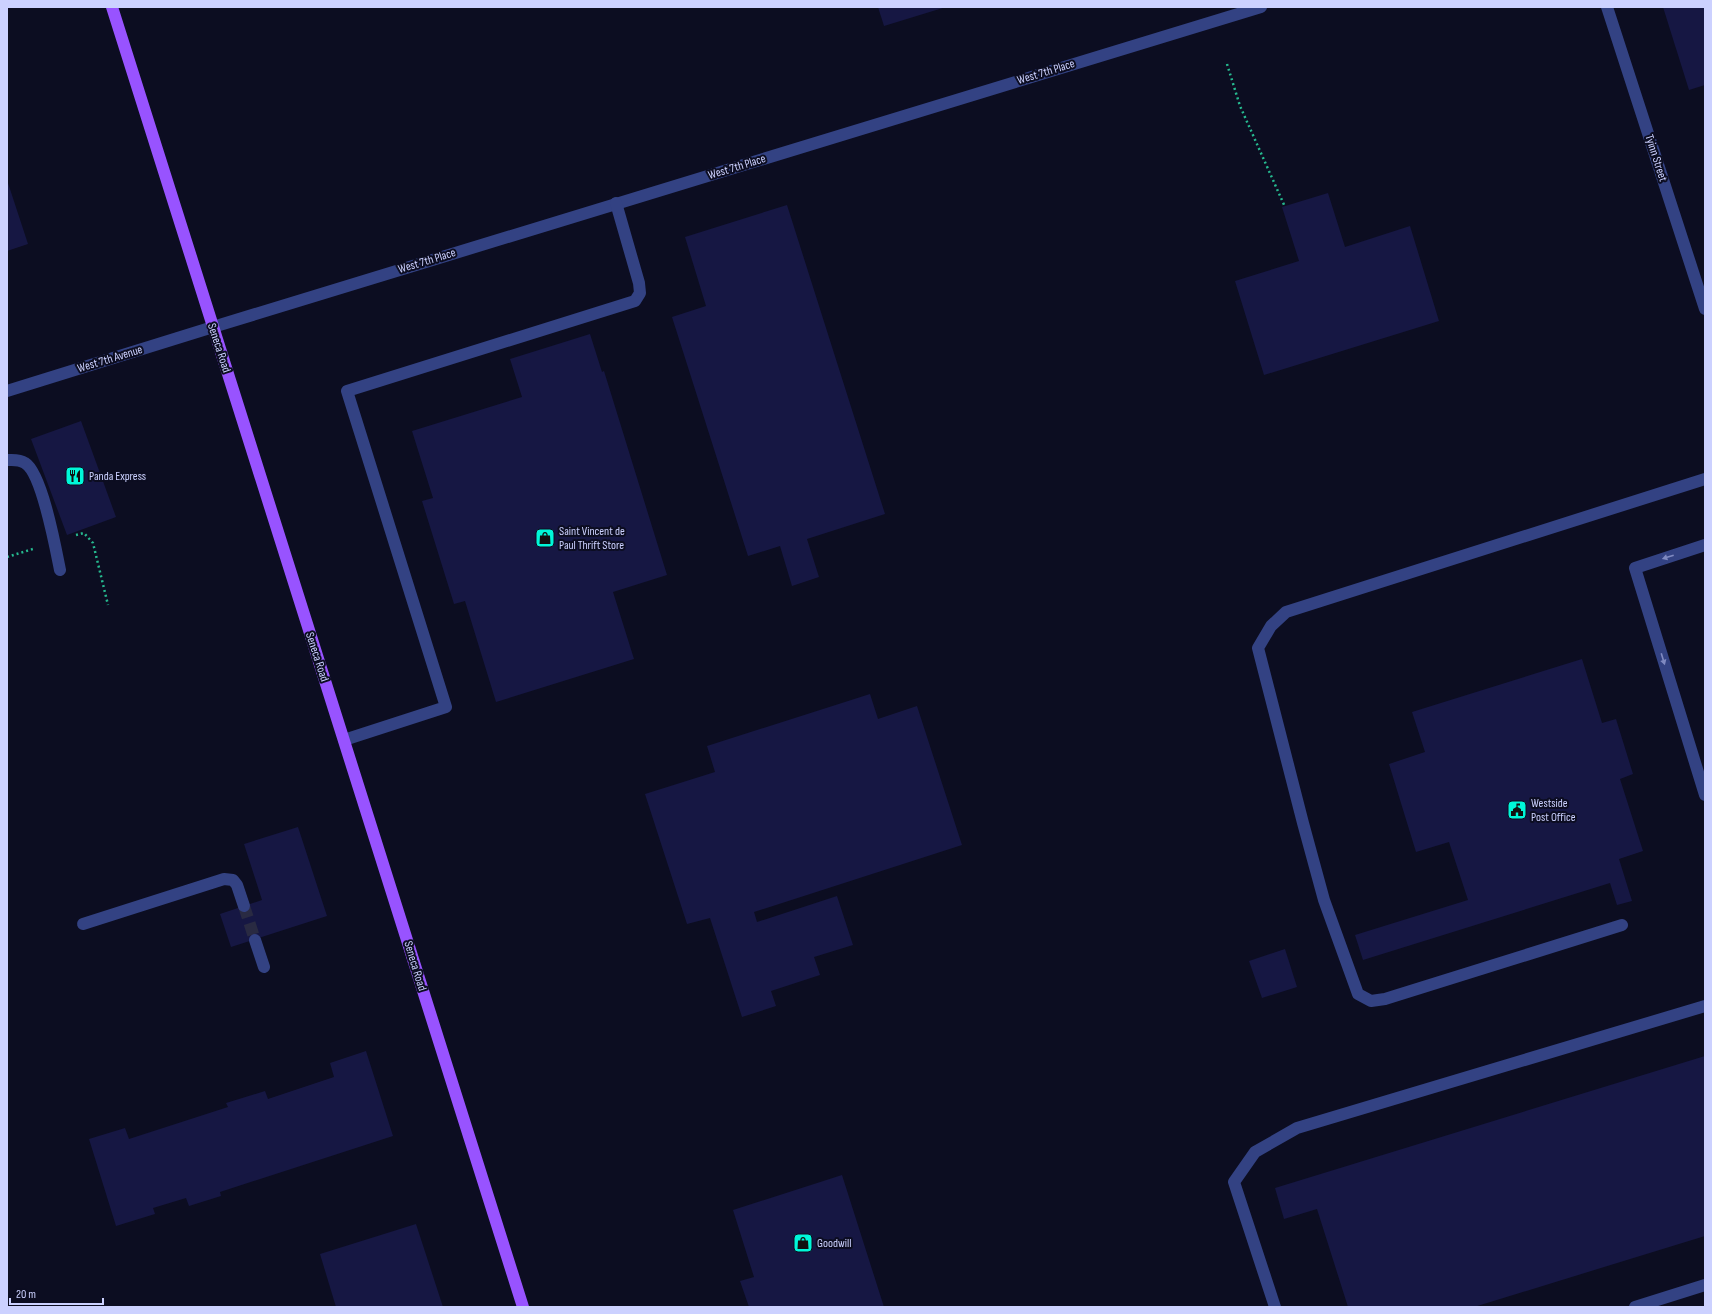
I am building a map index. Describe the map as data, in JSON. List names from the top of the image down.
{
  "streets": {
    "main road": ["Seneca Road"],
    "street": ["West 7th Place", "Tyinn Street", "West 7th Avenue"]
  },
  "crossings": [
    ["West 7th Place", "Seneca Road"],
    ["West 7th Place", "West 7th Avenue"],
    ["Seneca Road", "West 7th Avenue"]
  ],
  "places": {
    "restaurant": ["Panda Express"],
    "shop": ["Saint Vincent de Paul Thrift Store", "Goodwill"],
    "public building": ["Westside Post Office"]
  },
  "scale_bar": "20 m"
}
